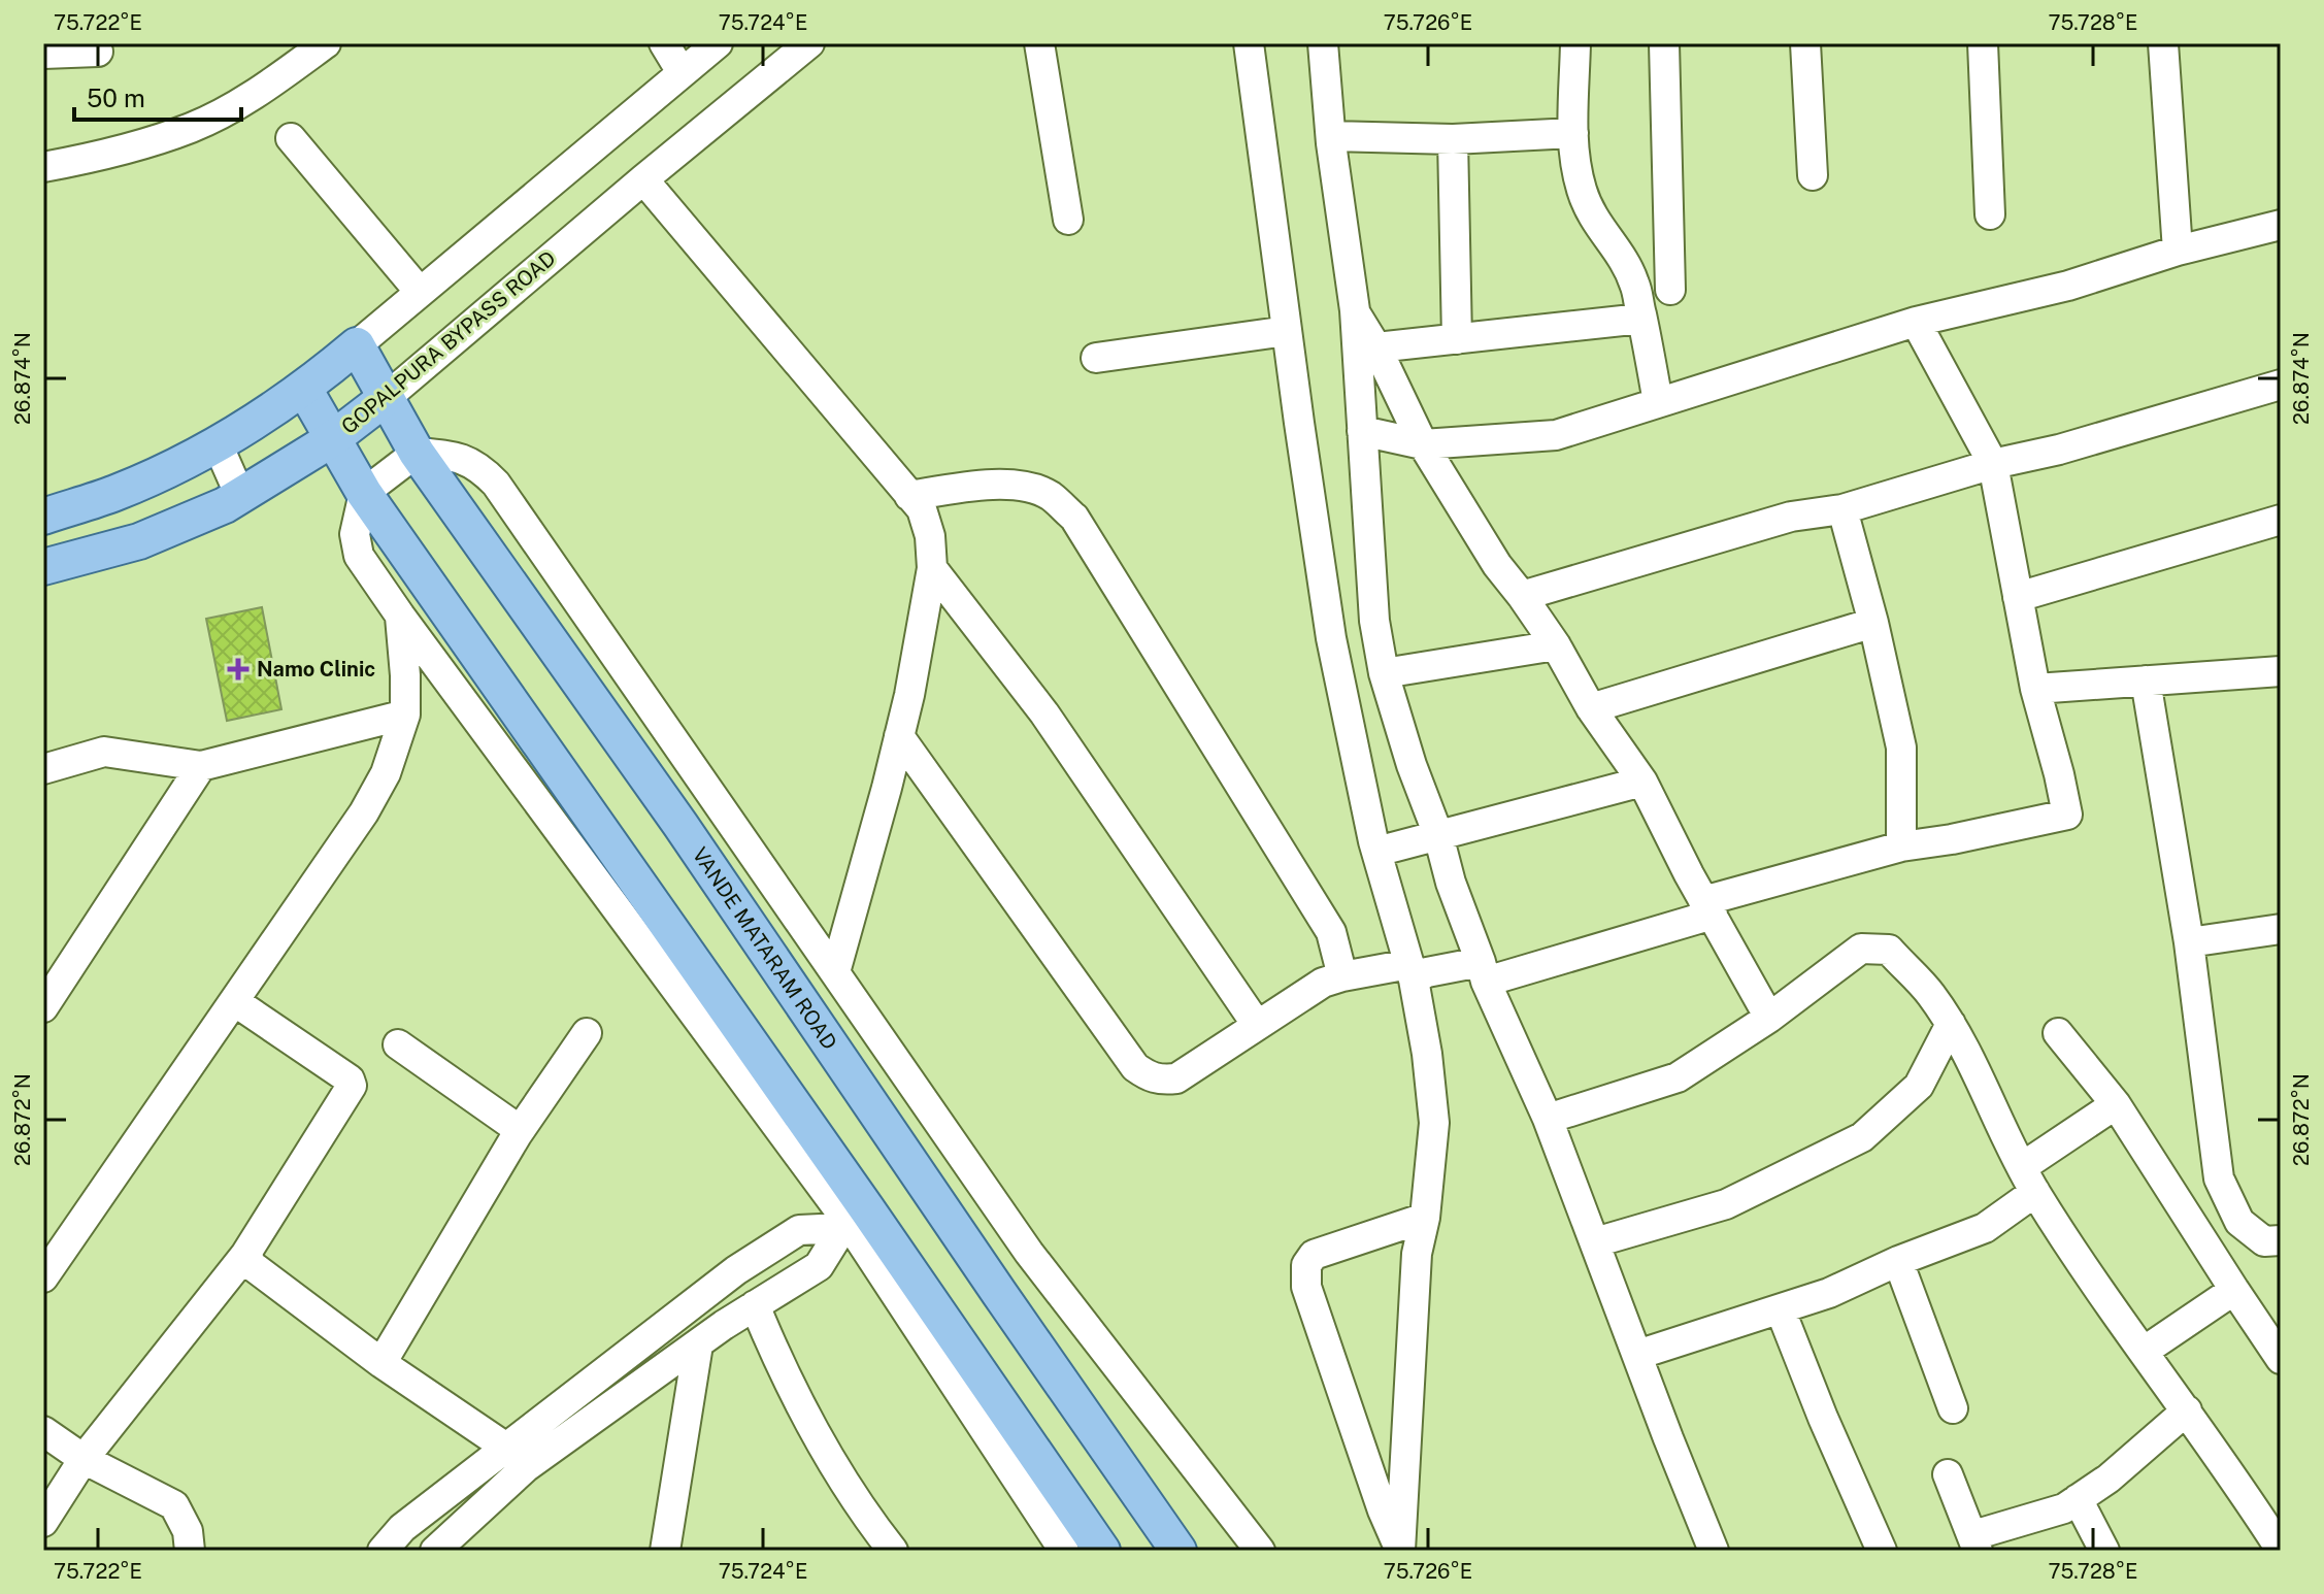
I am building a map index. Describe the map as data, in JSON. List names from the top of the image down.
{
  "streets": {
    "main road": ["GOPALPURA BYPASS ROAD", "VANDE MATARAM ROAD"]
  },
  "crossings": [
    ["GOPALPURA BYPASS ROAD", "VANDE MATARAM ROAD"]
  ],
  "places": {
    "health": ["Namo Clinic"]
  },
  "scale_bar": "50 m",
  "coordinates": [
    "75.722°E",
    "75.724°E",
    "75.726°E",
    "75.728°E",
    "26.874°N",
    "26.872°N"
  ]
}
